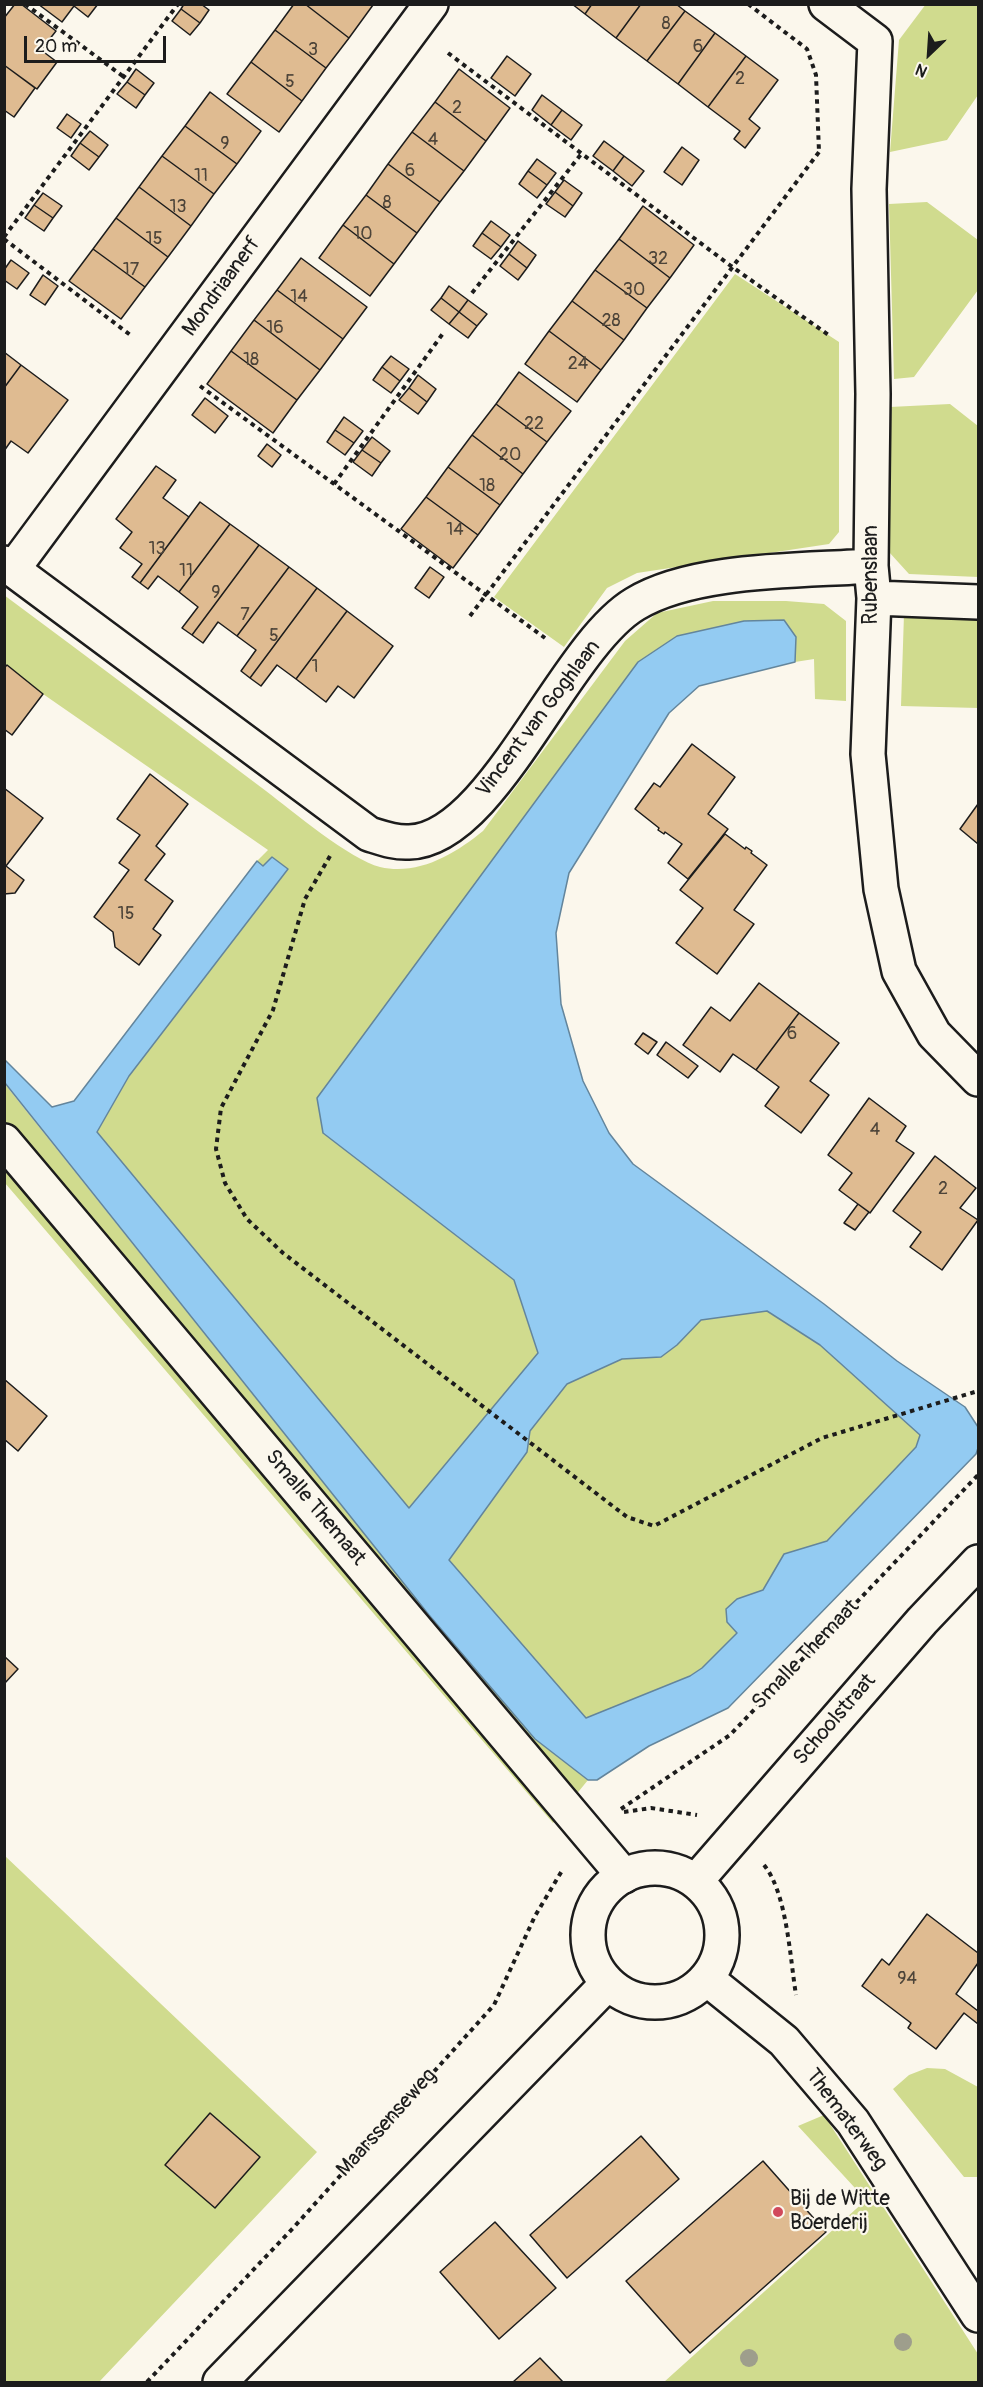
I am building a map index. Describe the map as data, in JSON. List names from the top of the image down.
{
  "streets": {
    "street": [
      "Mondriaanerf",
      "Rubenslaan",
      "Vincent van Goghlaan",
      "Smalle Themaat",
      "Schoolstraat",
      "Thematerweg"
    ],
    "path": ["Maarssenseweg"]
  },
  "crossings": [
    ["Mondriaanerf", "Vincent van Goghlaan"],
    ["Rubenslaan", "Vincent van Goghlaan"],
    ["Smalle Themaat", "Schoolstraat"],
    ["Smalle Themaat", "Thematerweg"],
    ["Smalle Themaat", "Maarssenseweg"],
    ["Schoolstraat", "Thematerweg"]
  ],
  "places": ["Bij de Witte Boerderij"],
  "house_numbers": [
    "8",
    "6",
    "3",
    "2",
    "5",
    "2",
    "4",
    "9",
    "6",
    "11",
    "8",
    "13",
    "10",
    "15",
    "32",
    "17",
    "30",
    "14",
    "28",
    "16",
    "18",
    "24",
    "22",
    "20",
    "18",
    "14",
    "13",
    "11",
    "9",
    "7",
    "5",
    "1",
    "15",
    "6",
    "4",
    "2",
    "94"
  ],
  "scale_bar": "20 m",
  "north": "bottom left"
}
